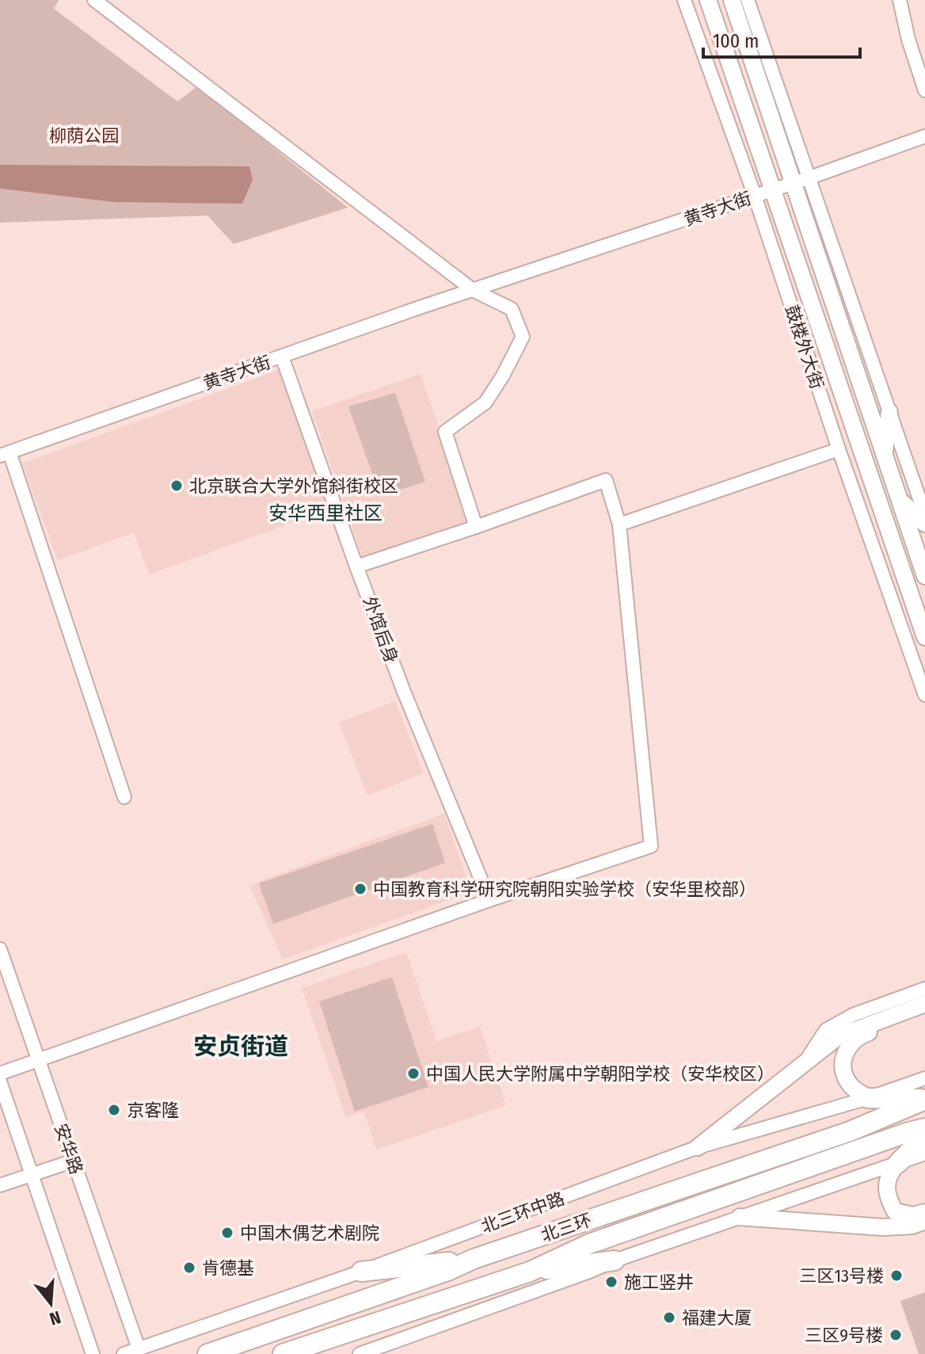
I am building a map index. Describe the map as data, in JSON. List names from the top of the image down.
{
  "streets": {
    "highway": ["北三环"],
    "main road": ["鼓楼外大街"],
    "street": [
      "黄寺大街",
      "外馆后身",
      "安华路",
      "北三环中路"
    ]
  },
  "crossings": [
    ["黄寺大街", "鼓楼外大街"],
    ["黄寺大街", "外馆后身"],
    ["安华路", "北三环中路"]
  ],
  "districts": ["安华西里社区", "安贞街道"],
  "parks": ["柳荫公园"],
  "places": [
    "北京联合大学外馆斜街校区",
    "中国教育科学研究院朝阳实验学校（安华里校部）",
    "中国人民大学附属中学朝阳学校（安华校区）",
    "京客隆",
    "中国木偶艺术剧院",
    "肯德基",
    "三区13号楼",
    "施工竖井",
    "福建大厦",
    "三区9号楼"
  ],
  "scale_bar": "100 m",
  "north": "bottom"
}
